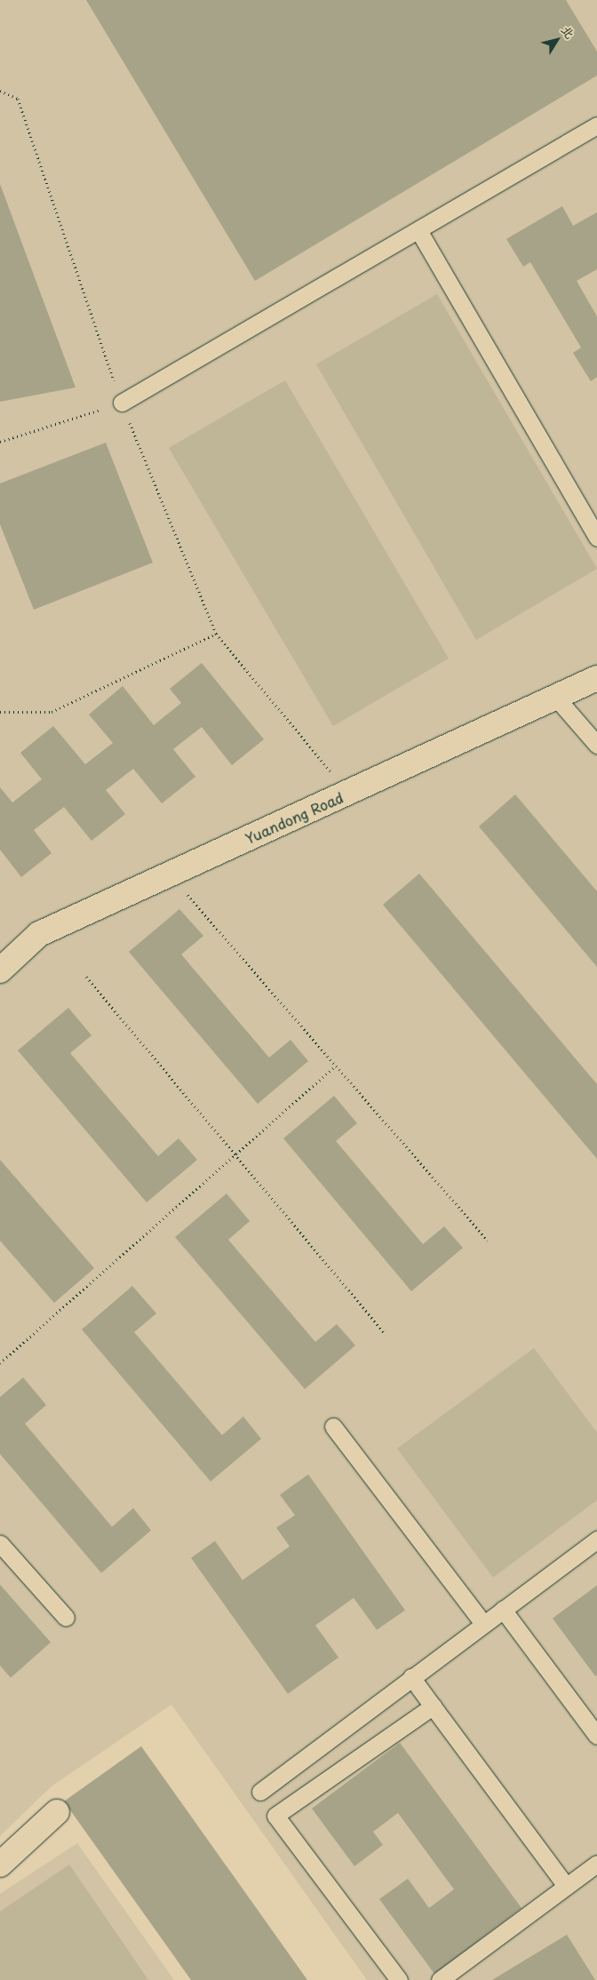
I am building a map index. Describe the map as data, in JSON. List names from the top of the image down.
{
  "streets": {
    "street": ["Yuandong Road"]
  },
  "north": "top right"
}
